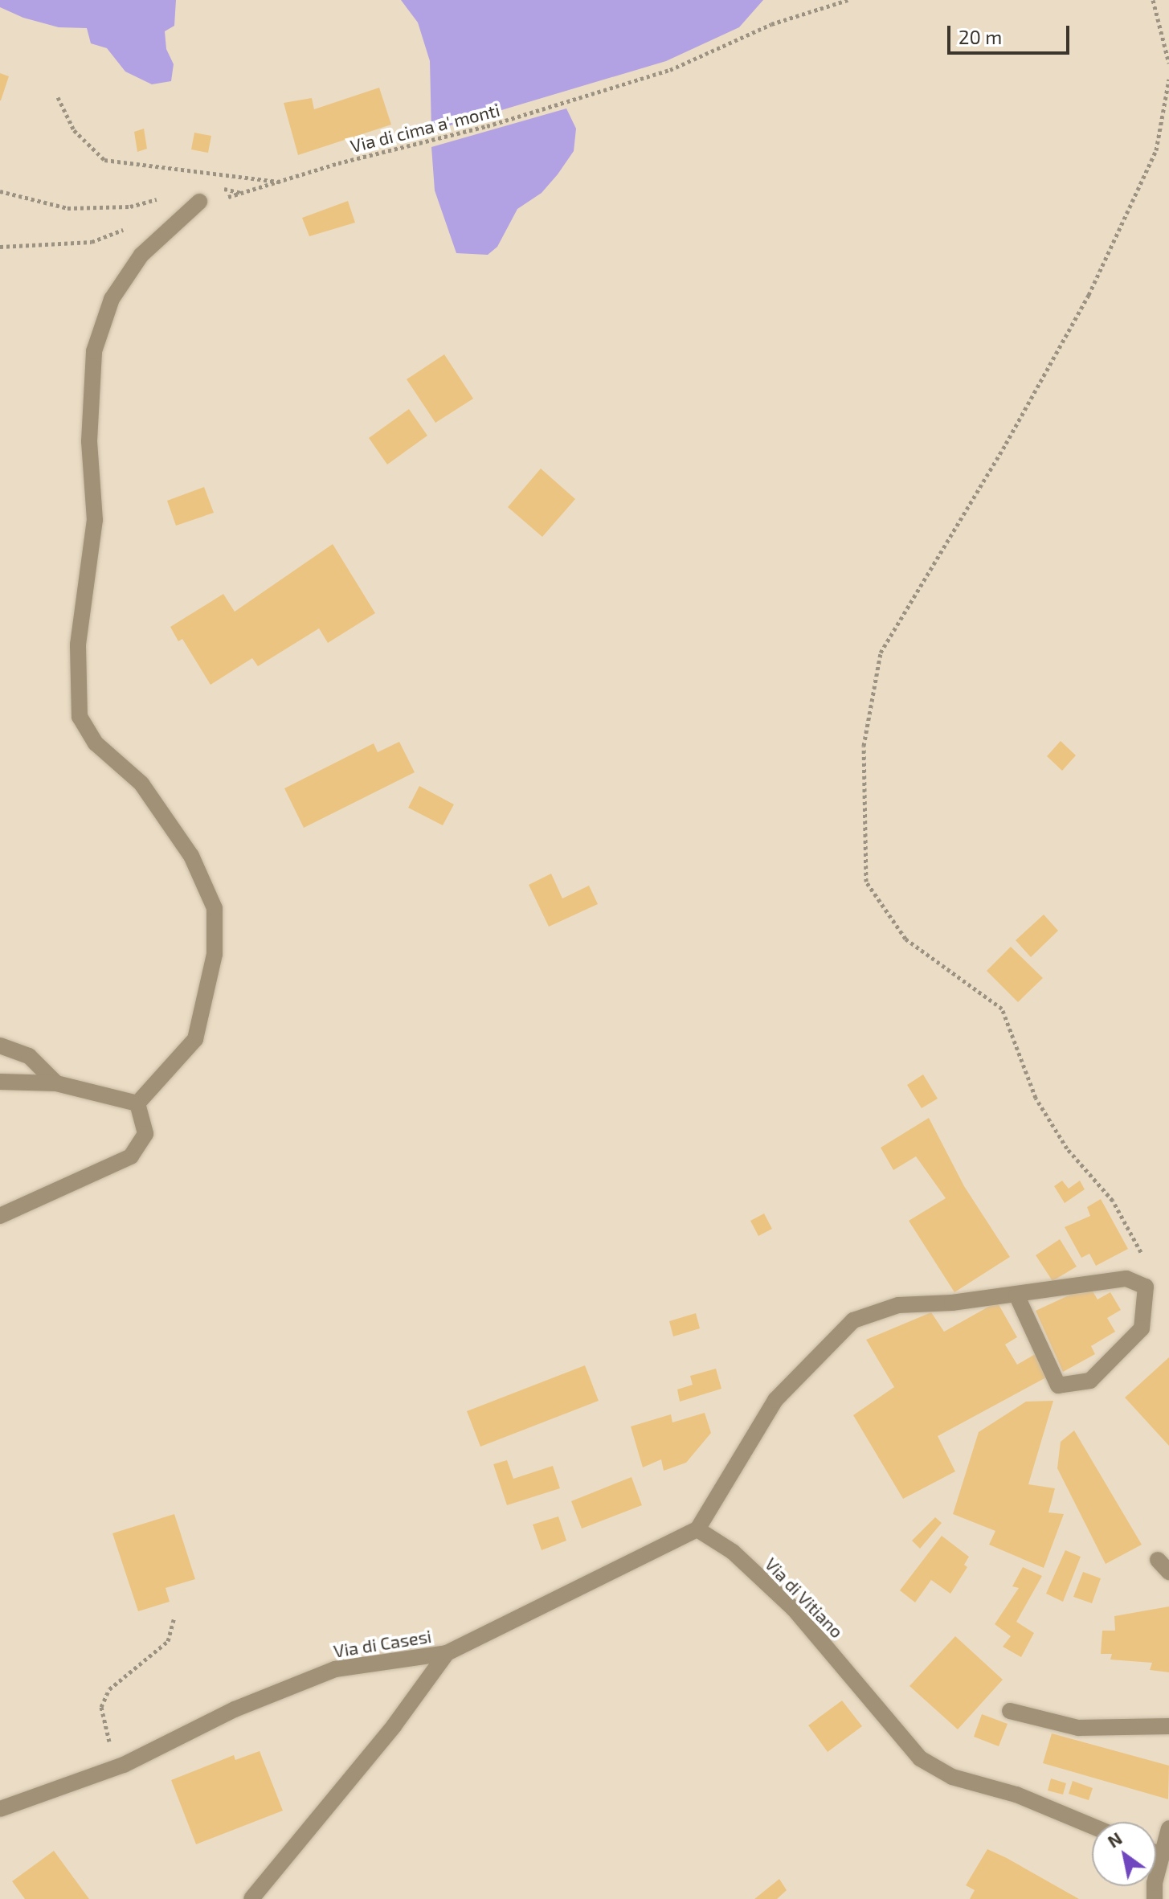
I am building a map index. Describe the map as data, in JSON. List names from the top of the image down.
{
  "streets": {
    "street": ["Via di Vitiano", "Via di Casesi"],
    "path": ["Via di cima a' monti"]
  },
  "scale_bar": "20 m",
  "north": "top left"
}
